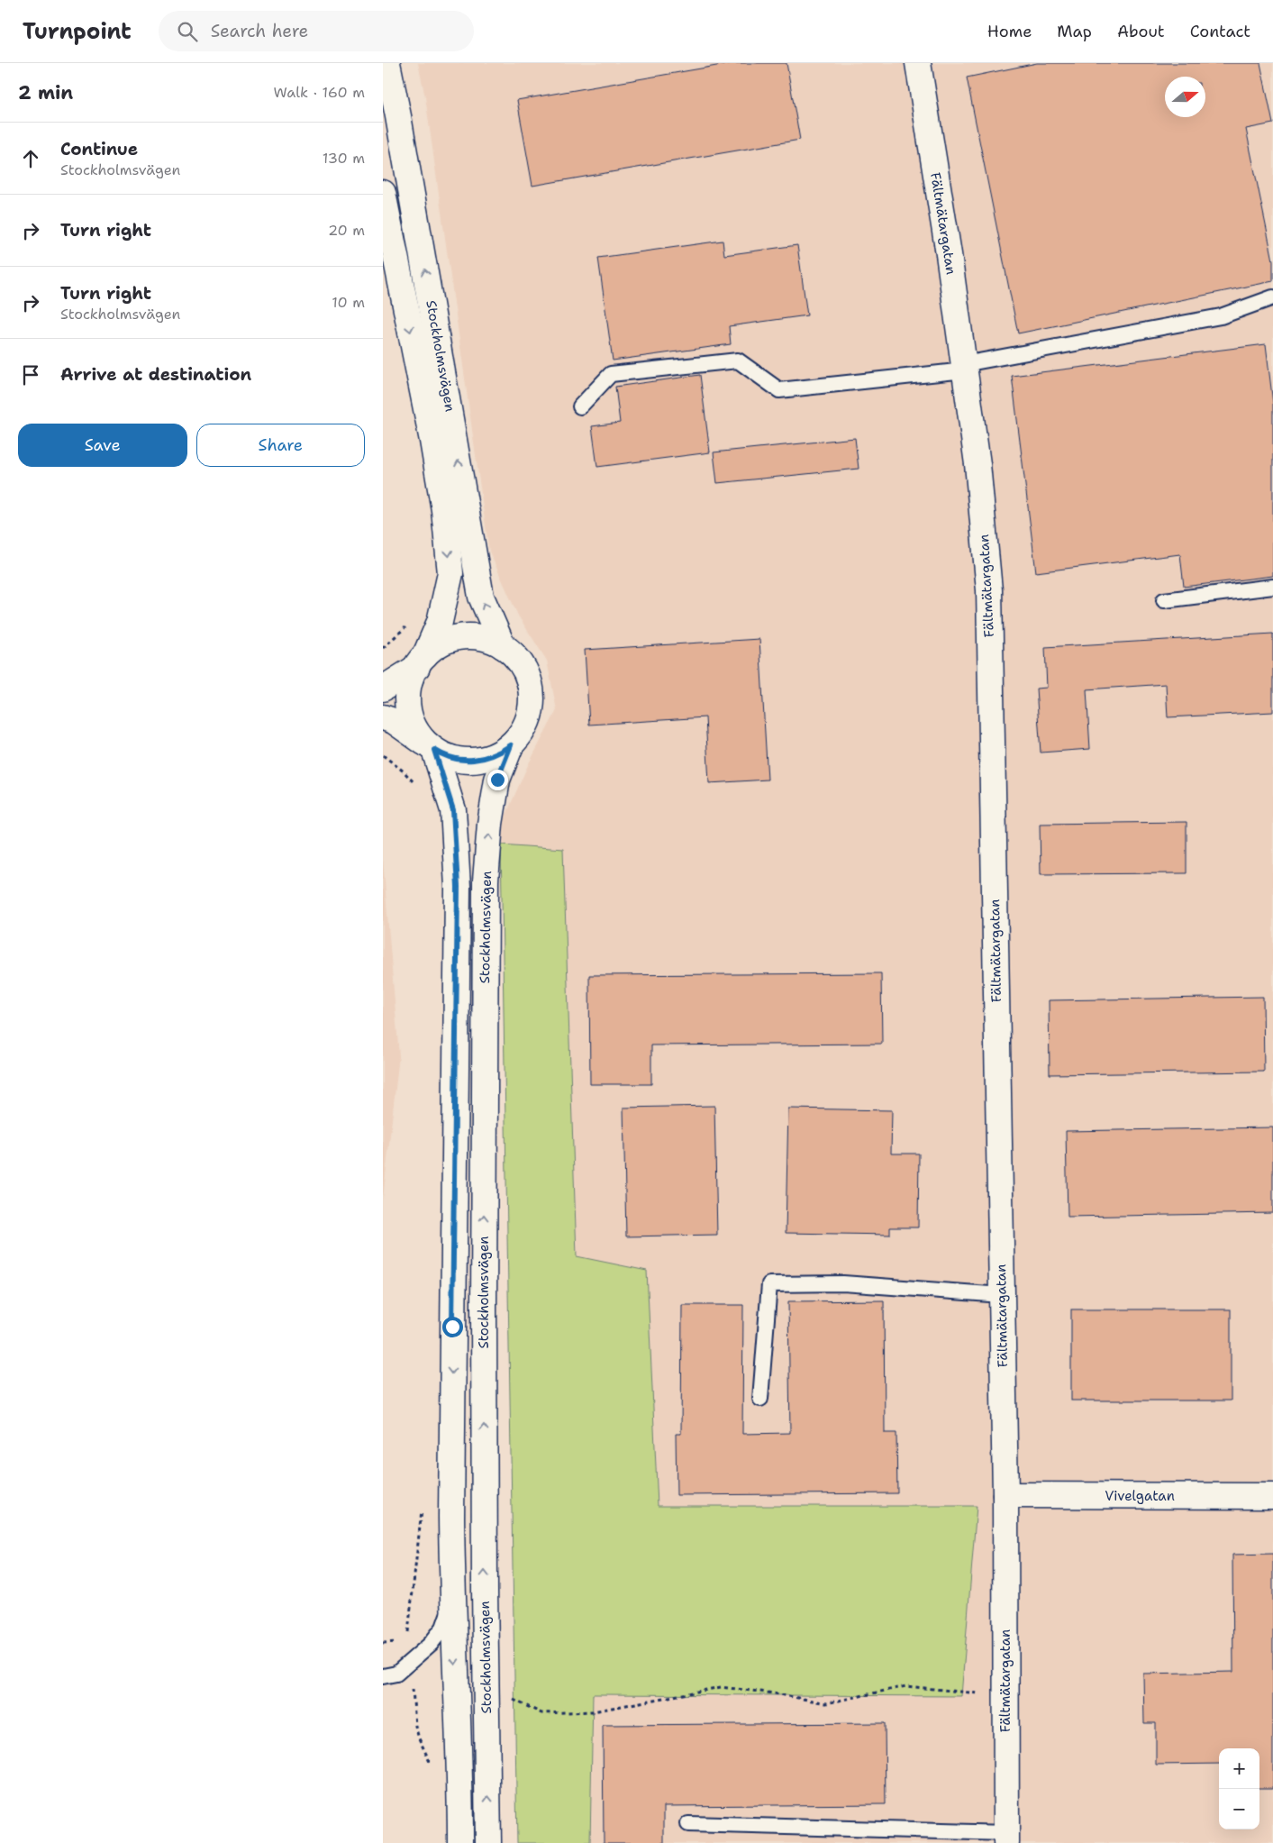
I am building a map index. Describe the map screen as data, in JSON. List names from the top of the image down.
{
  "streets": {
    "main road": ["Fältmätargatan", "Stockholmsvägen", "Vivelgatan"]
  },
  "crossings": [
    ["Fältmätargatan", "Vivelgatan"]
  ],
  "north": "right",
  "page": {
    "header": "Turnpoint",
    "search": "Search here",
    "nav": [
      "Home",
      "Map",
      "About",
      "Contact"
    ],
    "heading": ["2 min", "Walk · 160 m"],
    "list": [
      ["Continue", "Stockholmsvägen", "130 m"],
      ["Turn right", "20 m"],
      ["Turn right", "Stockholmsvägen", "10 m"],
      "Arrive at destination"
    ],
    "buttons": ["Save", "Share"],
    "map_buttons": ["+", "−"]
  }
}
